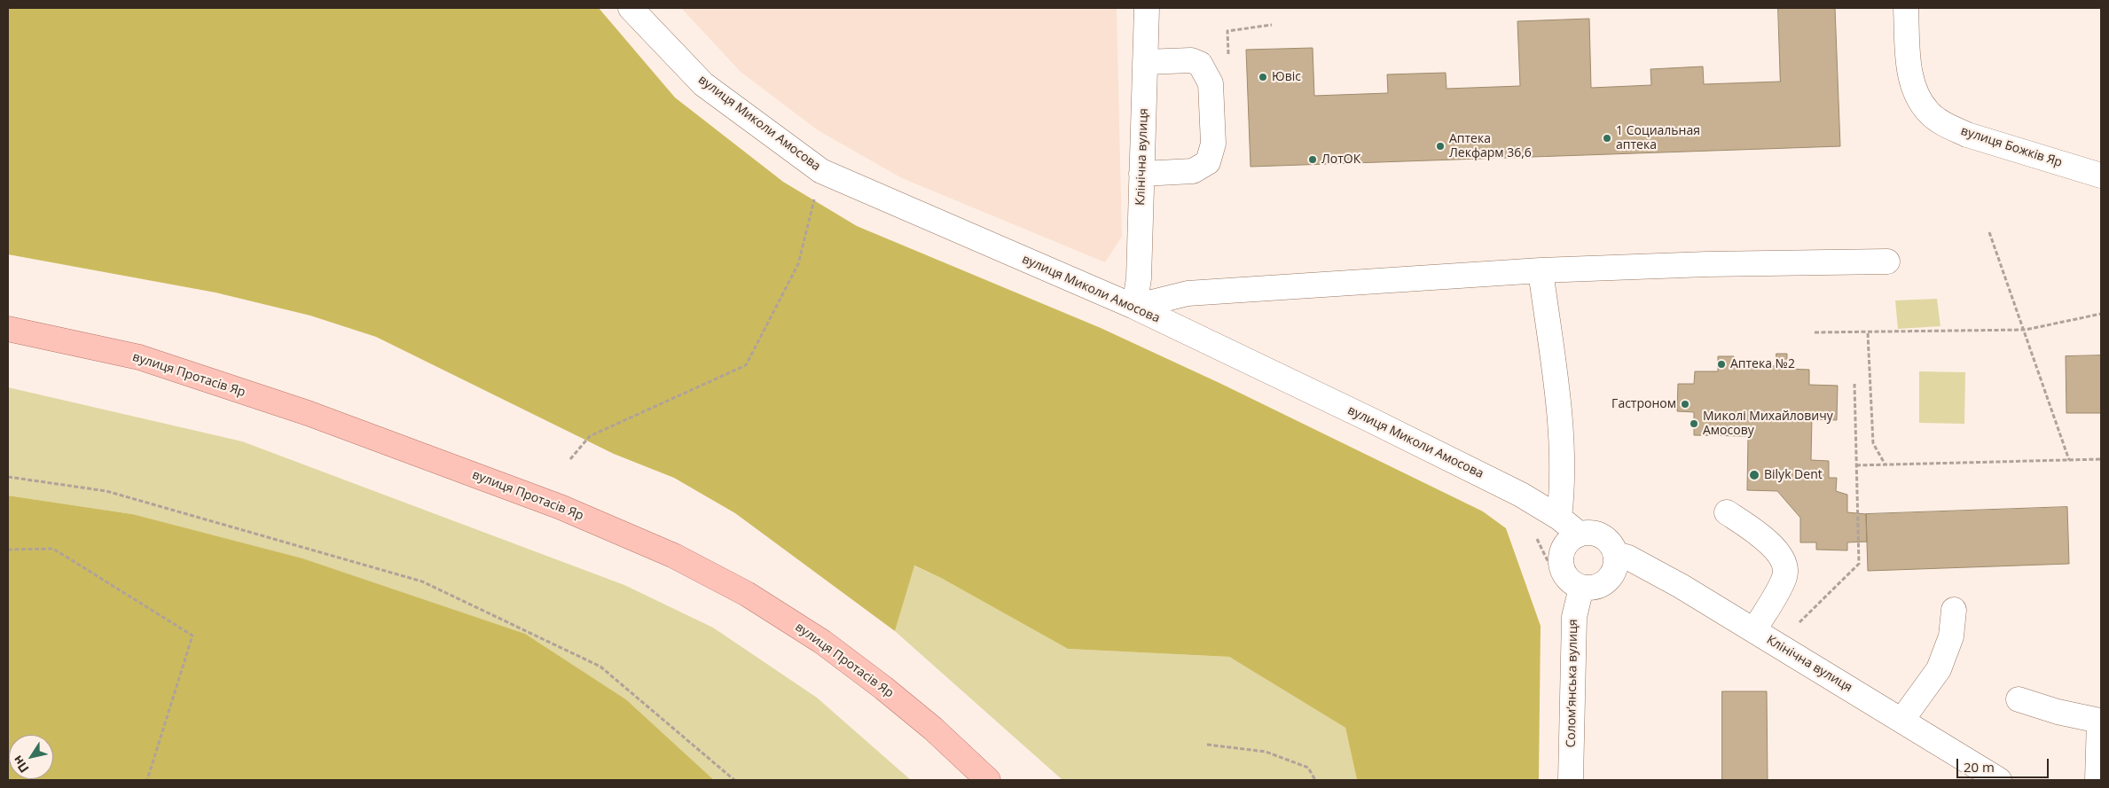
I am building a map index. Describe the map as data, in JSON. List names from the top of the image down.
{
  "streets": {
    "main road": ["вулиця Протасів Яр"],
    "street": [
      "вулиця Миколи Амосова",
      "вулиця Божків Яр",
      "Клінічна вулиця",
      "Соломʼянська вулиця"
    ]
  },
  "crossings": [
    ["вулиця Миколи Амосова", "Клінічна вулиця"],
    ["вулиця Миколи Амосова", "Соломʼянська вулиця"],
    ["Клінічна вулиця", "Соломʼянська вулиця"]
  ],
  "places": [
    "Ювіс",
    "1 Социальная аптека",
    "Аптека Лекфарм 36,6",
    "ЛотОК",
    "Аптека №2",
    "Гастроном",
    "Миколі Михайловичу Амосову",
    "Bilyk Dent"
  ],
  "scale_bar": "20 m",
  "north": "bottom left"
}
